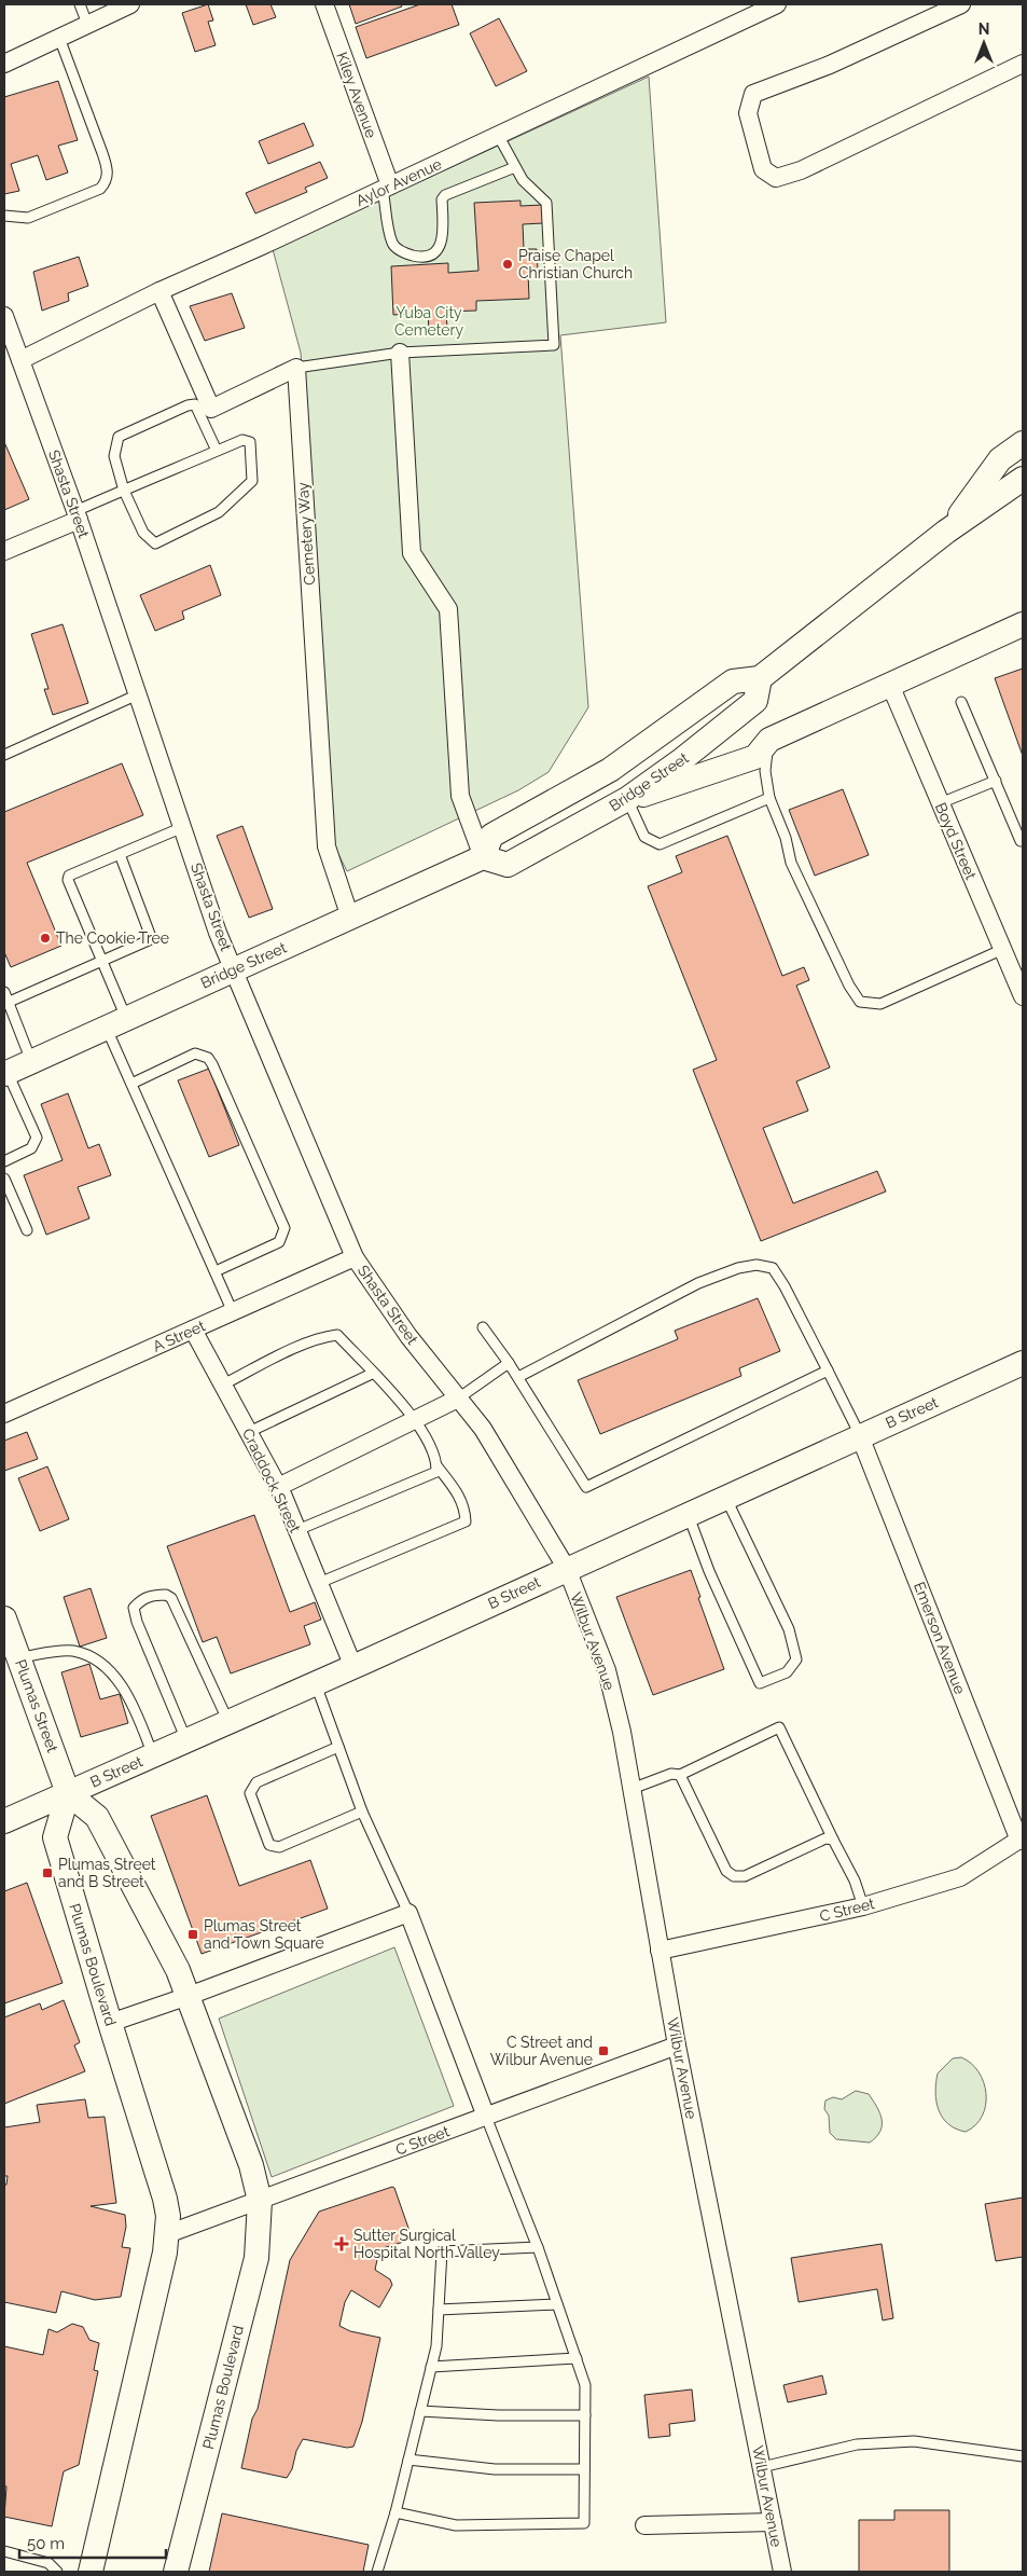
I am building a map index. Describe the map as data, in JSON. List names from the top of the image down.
{
  "streets": {
    "street": [
      "Kiley Avenue",
      "Aylor Avenue",
      "Shasta Street",
      "Cemetery Way",
      "Bridge Street",
      "Boyd Street",
      "A Street",
      "B Street",
      "Craddock Street",
      "Emerson Avenue",
      "Wilbur Avenue",
      "Plumas Street",
      "C Street",
      "Plumas Boulevard"
    ]
  },
  "crossings": [
    ["Kiley Avenue", "Aylor Avenue"],
    ["Aylor Avenue", "Shasta Street"],
    ["Shasta Street", "Bridge Street"],
    ["Shasta Street", "A Street"],
    ["Shasta Street", "B Street"],
    ["Shasta Street", "Wilbur Avenue"],
    ["Cemetery Way", "Bridge Street"],
    ["A Street", "Craddock Street"],
    ["B Street", "Craddock Street"],
    ["B Street", "Emerson Avenue"],
    ["B Street", "Wilbur Avenue"],
    ["B Street", "Plumas Street"],
    ["B Street", "Plumas Boulevard"],
    ["Emerson Avenue", "C Street"],
    ["Wilbur Avenue", "C Street"],
    ["Plumas Street", "Plumas Boulevard"],
    ["C Street", "Plumas Boulevard"]
  ],
  "parks": ["Yuba City Cemetery"],
  "places": {
    "other": ["Praise Chapel Christian Church", "The Cookie Tree"],
    "transit": ["Plumas Street and B Street", "Plumas Street and Town Square", "C Street and Wilbur Avenue"],
    "health": ["Sutter Surgical Hospital North Valley"]
  },
  "scale_bar": "50 m",
  "north": "top"
}
